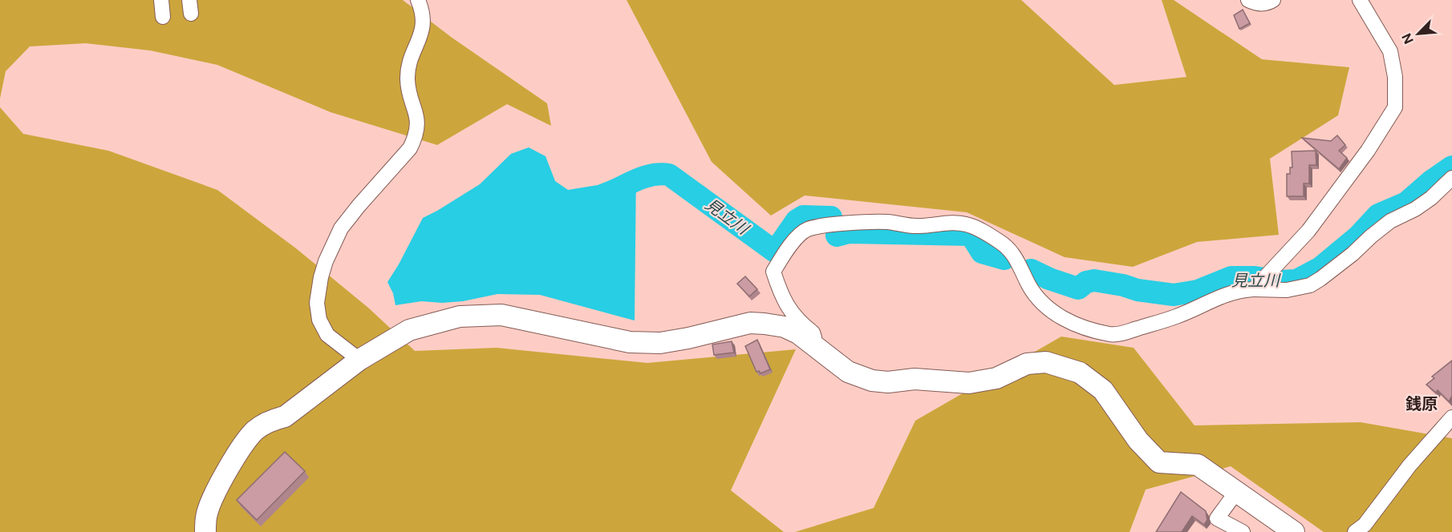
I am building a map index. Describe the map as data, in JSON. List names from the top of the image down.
{
  "districts": ["銭原"],
  "water": ["見立川"],
  "north": "bottom left"
}
